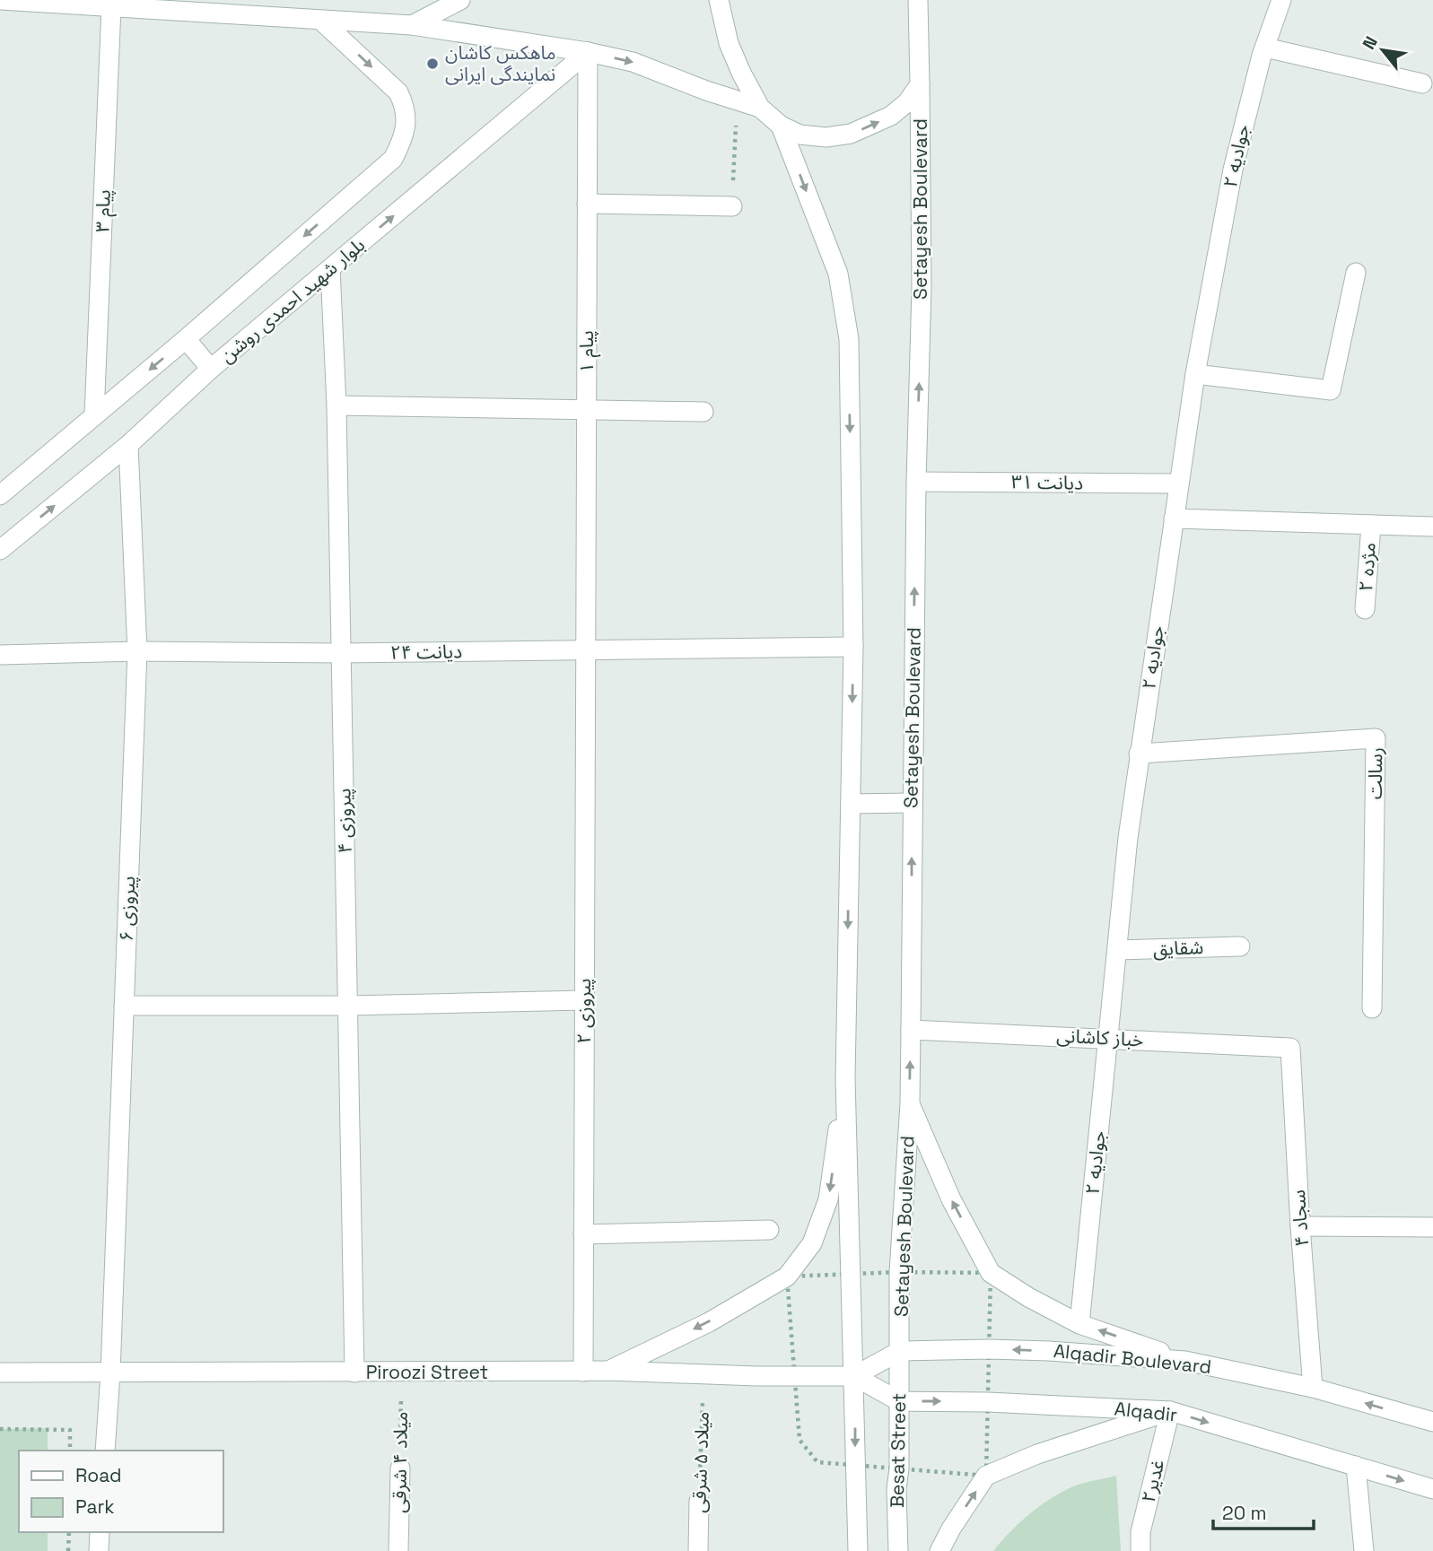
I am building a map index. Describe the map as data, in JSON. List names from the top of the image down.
{
  "streets": {
    "street": [
      "جوادیه ۲",
      "Setayesh Boulevard",
      "پیام ۳",
      "بلوار شهید احمدی روشن",
      "پیام ۱",
      "دیانت ۳۱",
      "مژده ۲",
      "دیانت ۲۴",
      "رسالت",
      "پیروزی ۴",
      "پیروزی ۶",
      "شقایق",
      "پیروزی ۲",
      "خباز کاشانی",
      "سجاد ۴",
      "Alqadir Boulevard",
      "Piroozi Street",
      "Alqadir",
      "Besat Street",
      "میلاد ۴ شرقی",
      "میلاد ۵ شرقی",
      "غدیر۲"
    ]
  },
  "crossings": [
    ["جوادیه ۲", "دیانت ۳۱"],
    ["جوادیه ۲", "رسالت"],
    ["جوادیه ۲", "شقایق"],
    ["جوادیه ۲", "خباز کاشانی"],
    ["Setayesh Boulevard", "دیانت ۳۱"],
    ["Setayesh Boulevard", "خباز کاشانی"],
    ["Setayesh Boulevard", "Alqadir Boulevard"],
    ["Setayesh Boulevard", "Besat Street"],
    ["پیام ۳", "بلوار شهید احمدی روشن"],
    ["بلوار شهید احمدی روشن", "پیام ۱"],
    ["بلوار شهید احمدی روشن", "پیروزی ۴"],
    ["بلوار شهید احمدی روشن", "پیروزی ۶"],
    ["پیام ۱", "دیانت ۲۴"],
    ["پیام ۱", "پیروزی ۲"],
    ["دیانت ۲۴", "پیروزی ۴"],
    ["دیانت ۲۴", "پیروزی ۶"],
    ["دیانت ۲۴", "پیروزی ۲"],
    ["پیروزی ۴", "Piroozi Street"],
    ["پیروزی ۶", "Piroozi Street"],
    ["پیروزی ۲", "Piroozi Street"],
    ["خباز کاشانی", "سجاد ۴"],
    ["سجاد ۴", "Alqadir Boulevard"],
    ["Alqadir Boulevard", "Besat Street"],
    ["Piroozi Street", "Alqadir"],
    ["Piroozi Street", "میلاد ۴ شرقی"],
    ["Piroozi Street", "میلاد ۵ شرقی"],
    ["Alqadir", "Besat Street"],
    ["Alqadir", "غدیر۲"]
  ],
  "one_way": ["Alqadir"],
  "places": ["ماهکس کاشان نمایندگی ایرانی"],
  "legend": ["Road", "Park"],
  "scale_bar": "20 m",
  "north": "top left"
}
